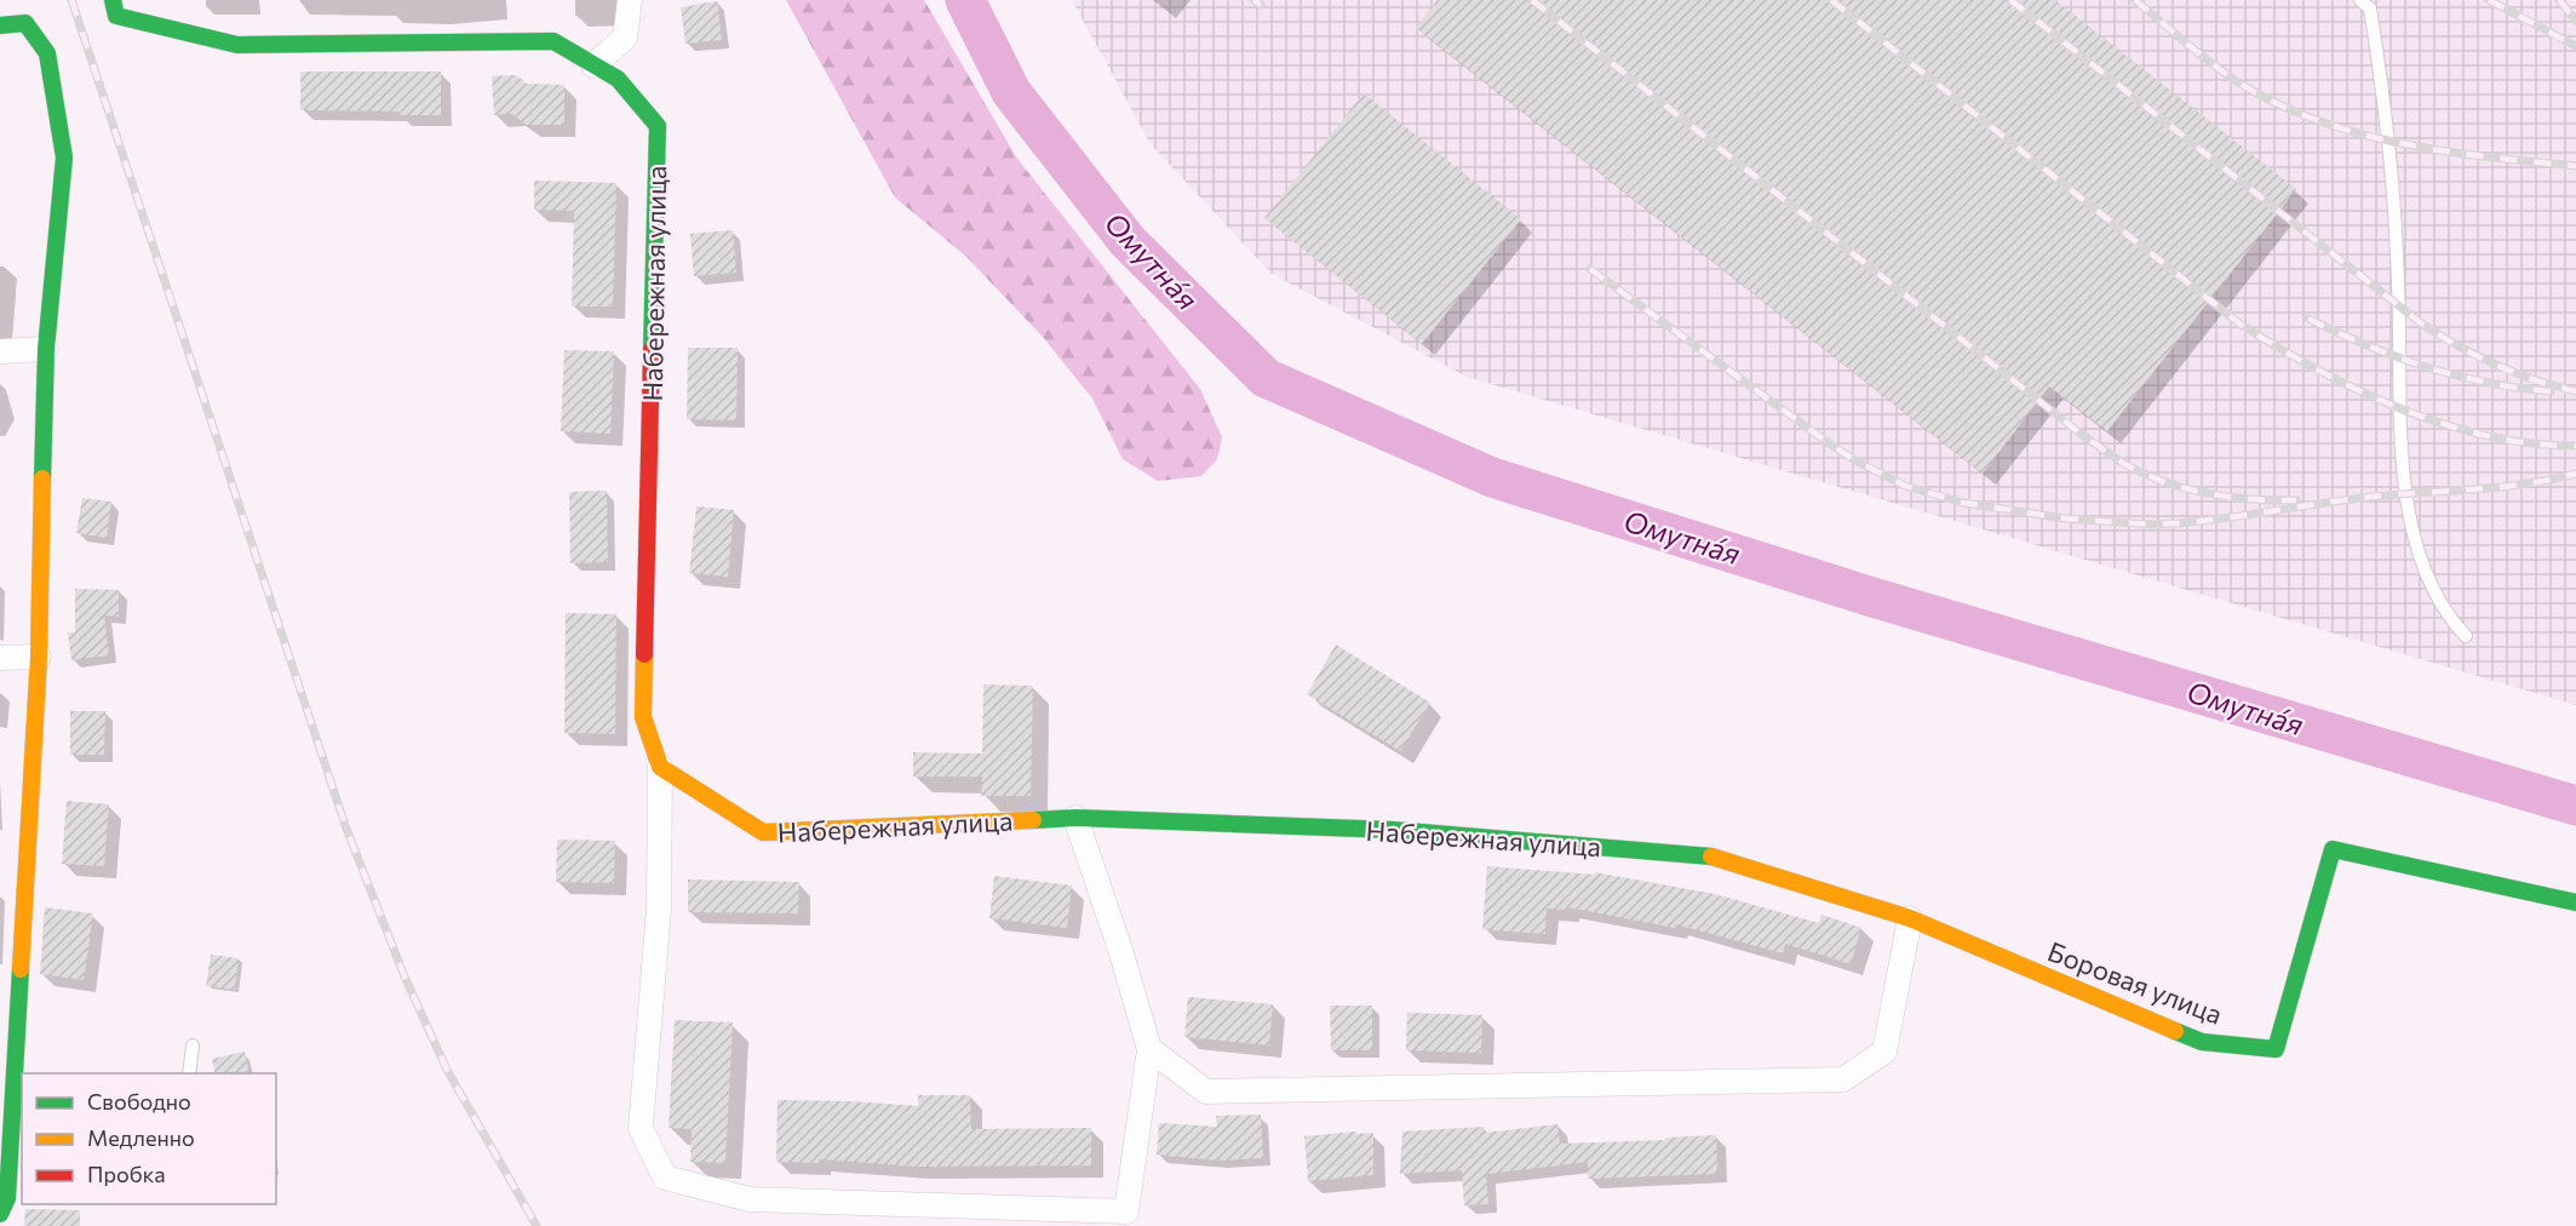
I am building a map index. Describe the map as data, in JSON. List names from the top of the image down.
{
  "streets": {
    "street": ["Набережная улица", "Боровая улица"]
  },
  "crossings": [
    ["Набережная улица", "Боровая улица"]
  ],
  "water": ["Омутна́я"],
  "legend": ["Свободно", "Медленно", "Пробка"]
}
